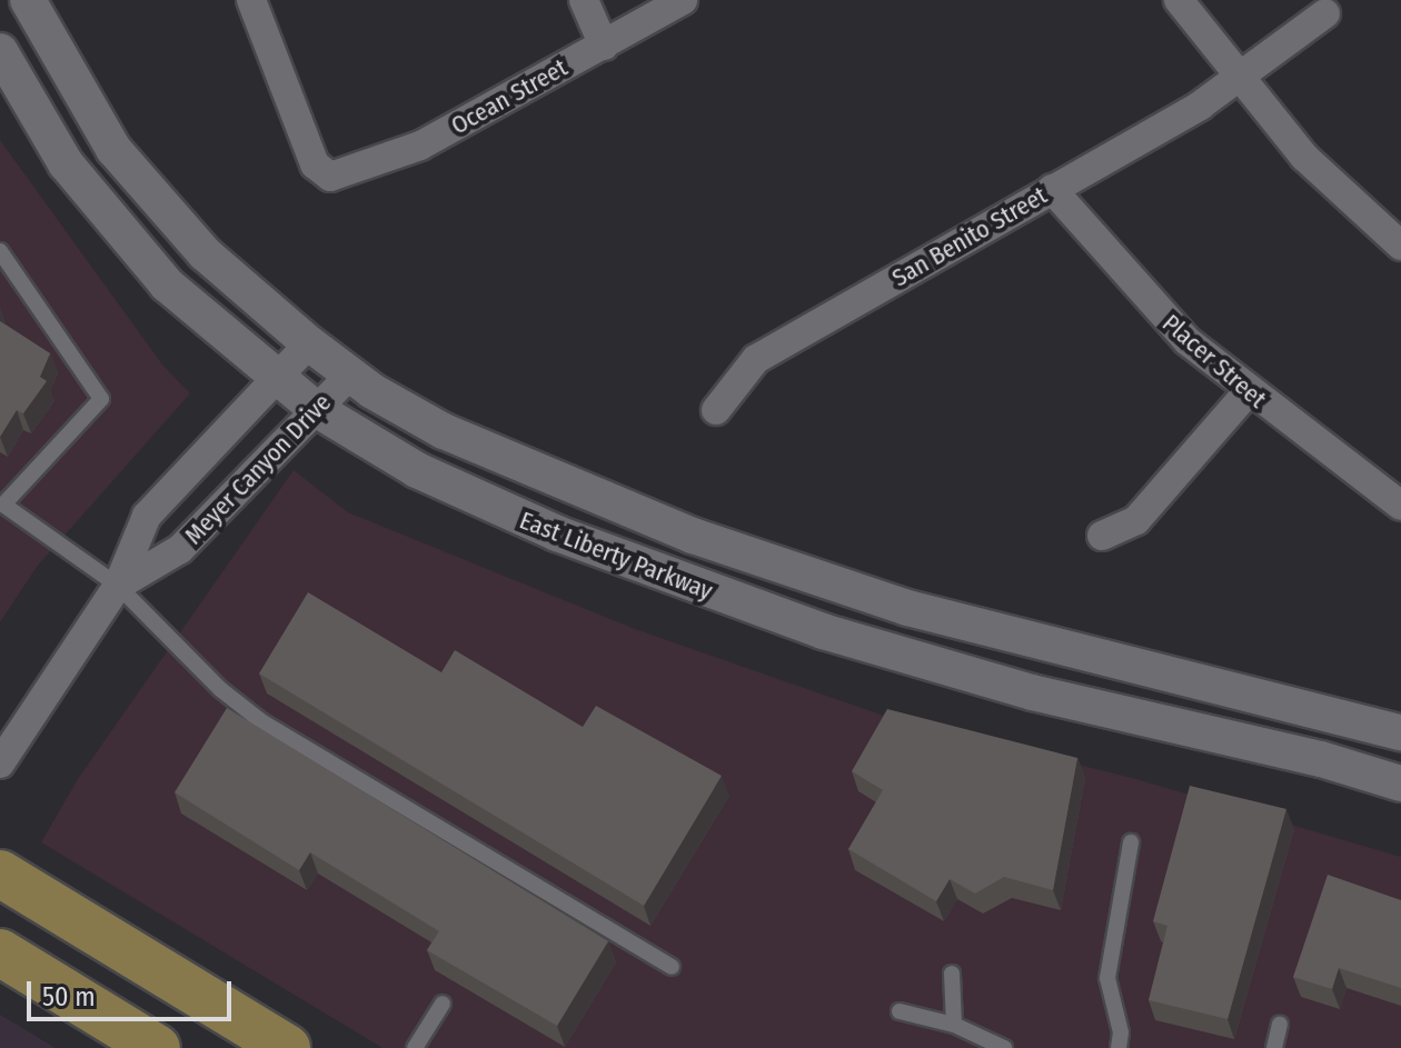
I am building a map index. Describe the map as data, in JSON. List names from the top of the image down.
{
  "streets": {
    "street": [
      "Ocean Street",
      "San Benito Street",
      "Placer Street",
      "Meyer Canyon Drive",
      "East Liberty Parkway"
    ]
  },
  "crossings": [
    ["San Benito Street", "Placer Street"],
    ["Meyer Canyon Drive", "East Liberty Parkway"]
  ],
  "scale_bar": "50 m"
}
